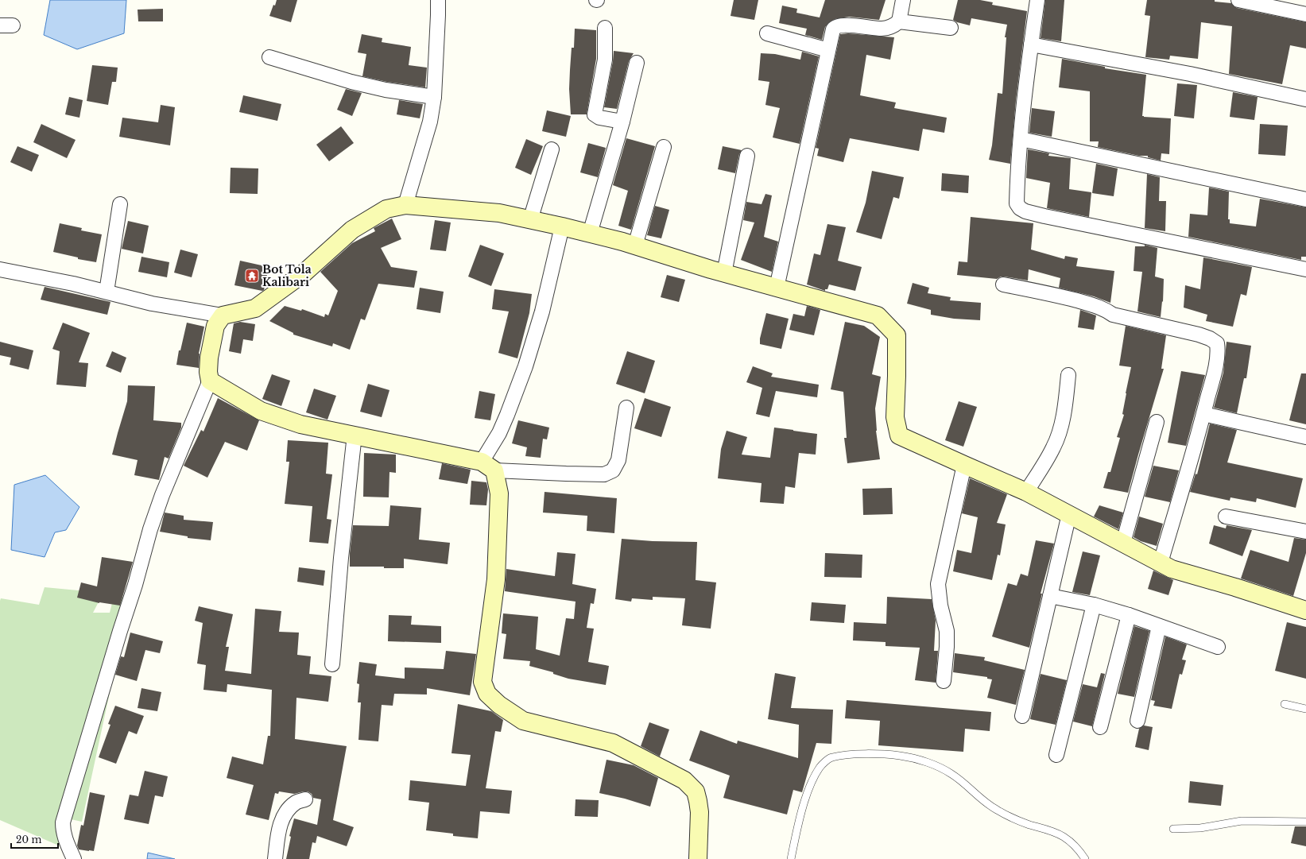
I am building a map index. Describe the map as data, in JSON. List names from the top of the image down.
{
  "places": {
    "temple": ["Bot Tola Kalibari"]
  },
  "scale_bar": "20 m"
}
